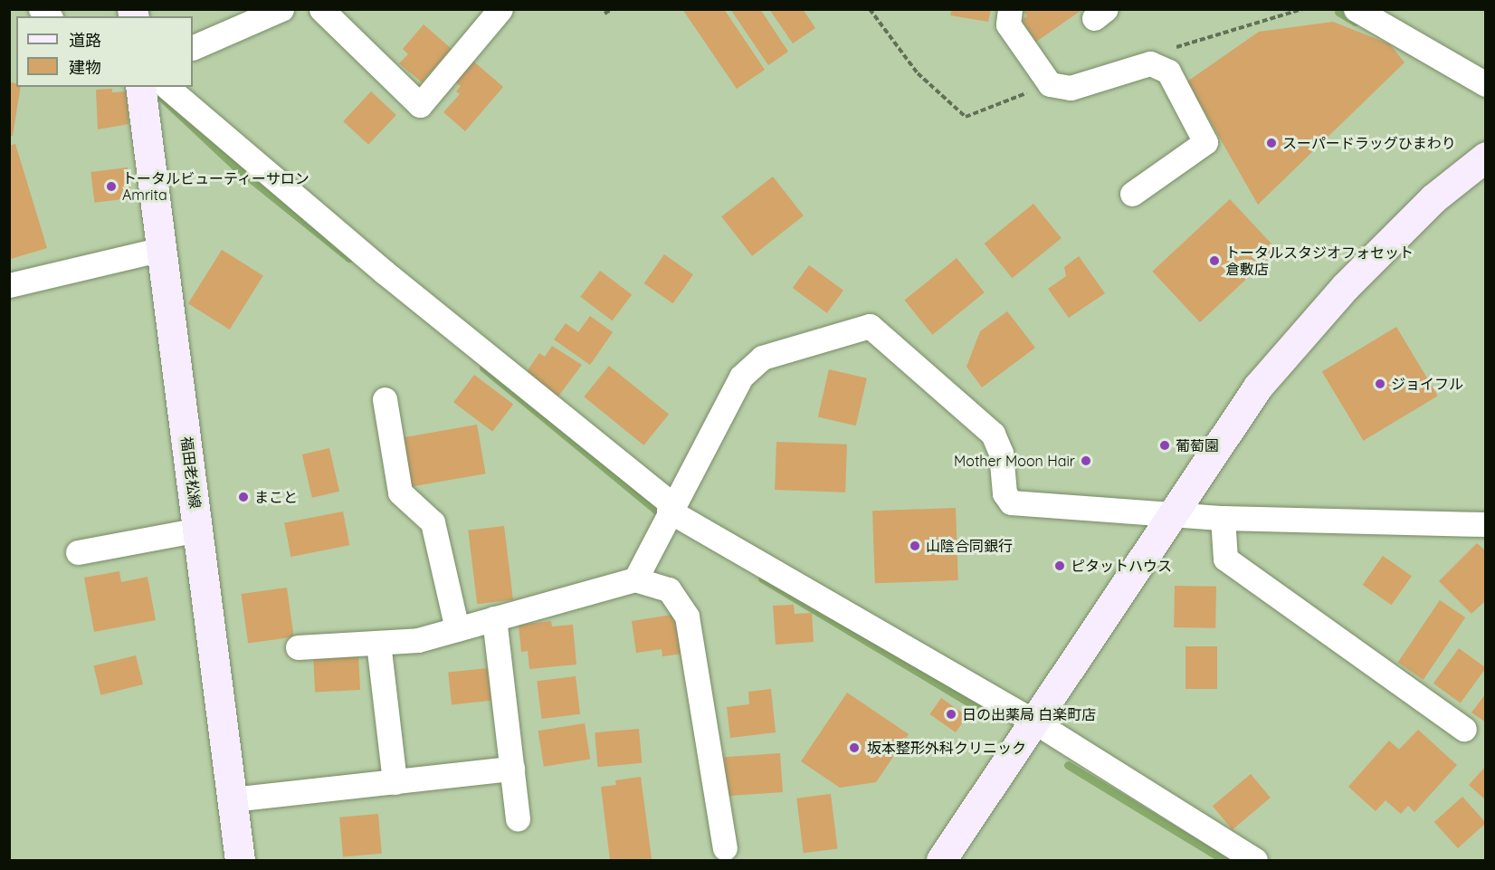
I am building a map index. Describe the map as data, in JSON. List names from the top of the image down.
{
  "streets": {
    "street": ["福田老松線"]
  },
  "places": [
    "スーパードラッグひまわり",
    "トータルビューティーサロン Amrita",
    "トータルスタジオフォセット 倉敷店",
    "ジョイフル",
    "葡萄園",
    "Mother Moon Hair",
    "まこと",
    "山陰合同銀行",
    "ピタットハウス",
    "日の出薬局 白楽町店",
    "坂本整形外科クリニック"
  ],
  "legend": ["道路", "建物"]
}
